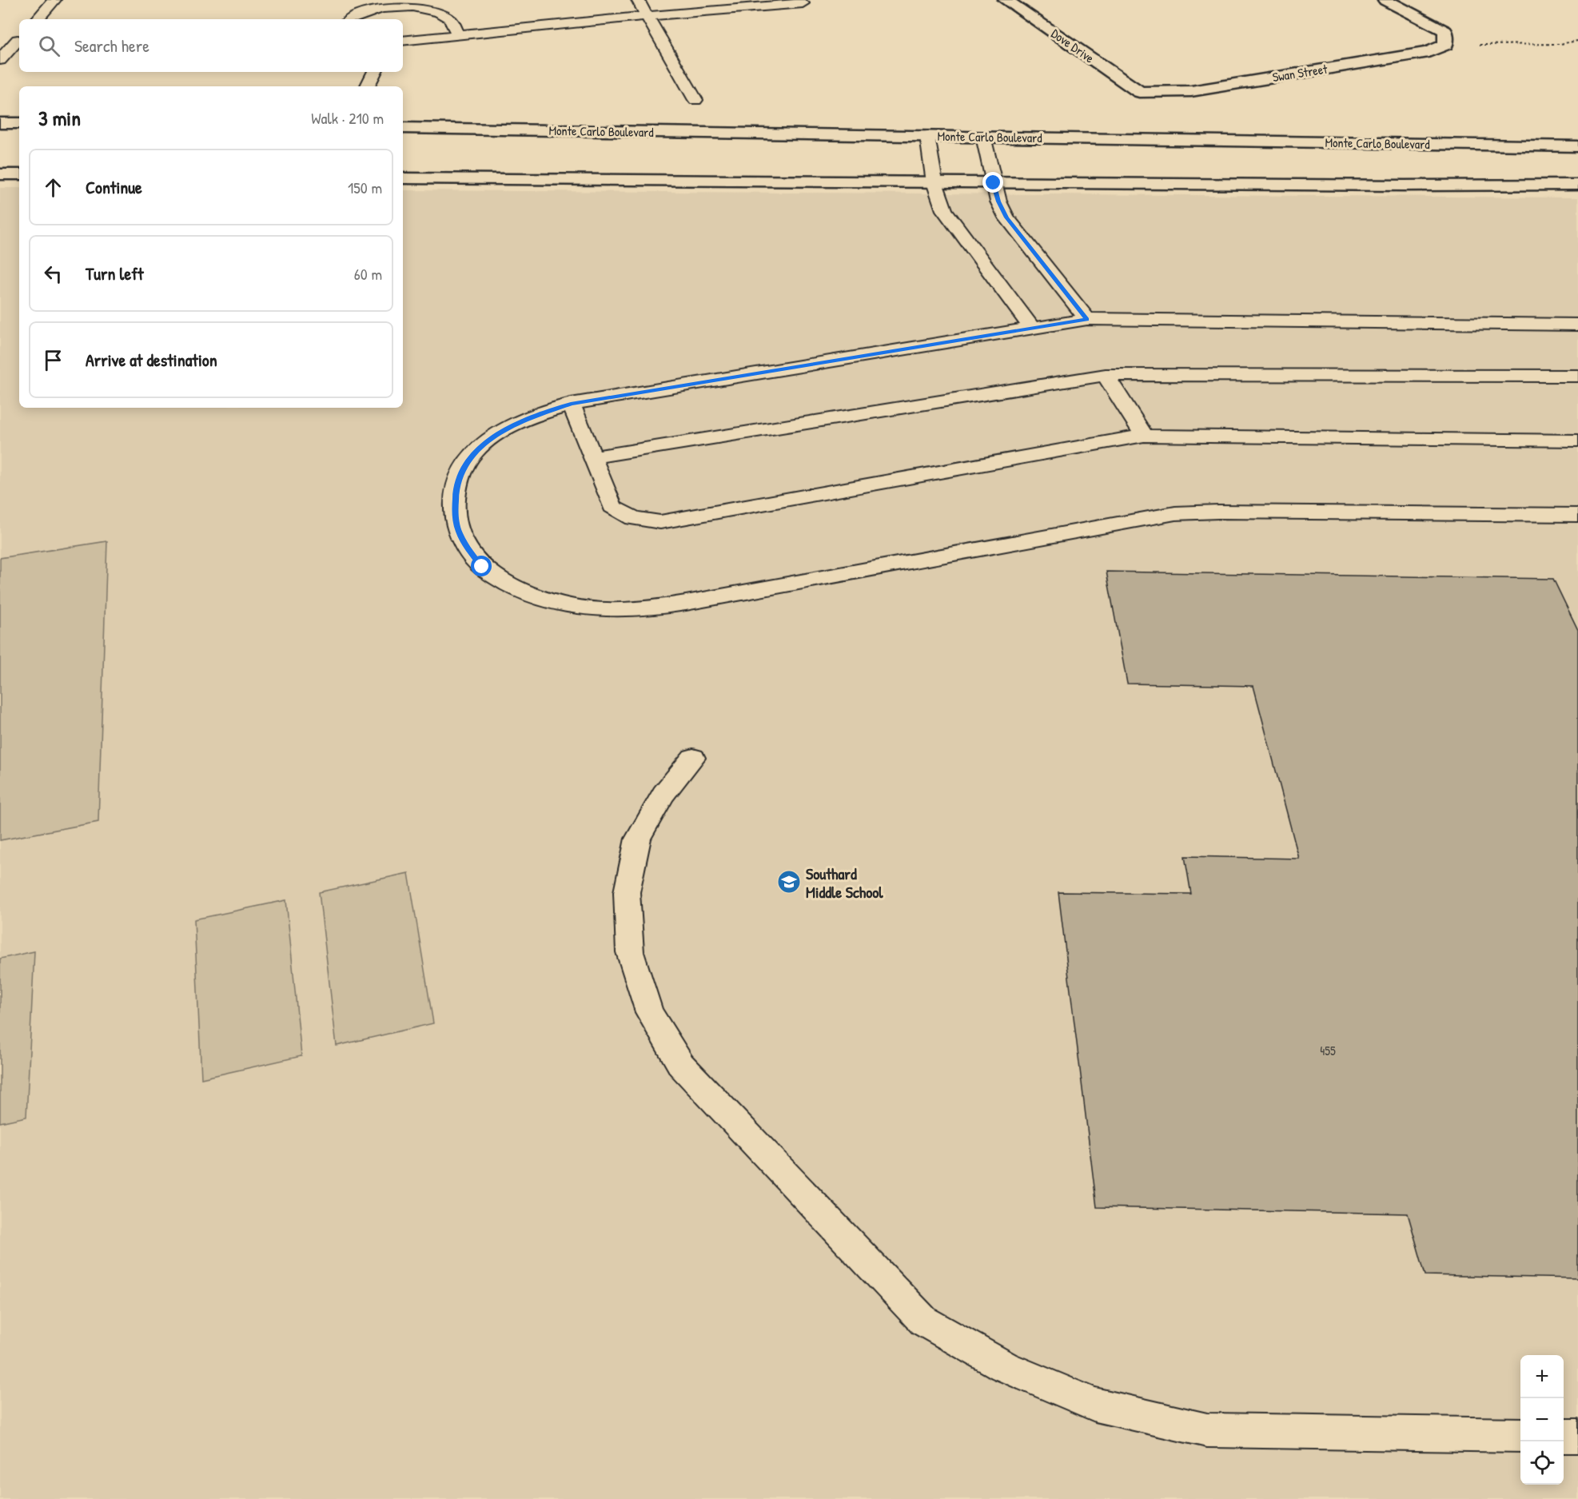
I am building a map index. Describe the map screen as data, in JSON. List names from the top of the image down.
{
  "streets": {
    "main road": ["Dove Drive", "Swan Street", "Monte Carlo Boulevard"]
  },
  "crossings": [
    ["Dove Drive", "Swan Street"]
  ],
  "places": {
    "school or university": ["Southard Middle School"]
  },
  "house_numbers": ["455"],
  "page": {
    "search": "Search here",
    "heading": ["3 min", "Walk · 210 m"],
    "list": [
      ["Continue", "150 m"],
      ["Turn left", "60 m"],
      "Arrive at destination"
    ],
    "map_buttons": ["+", "−"]
  }
}
